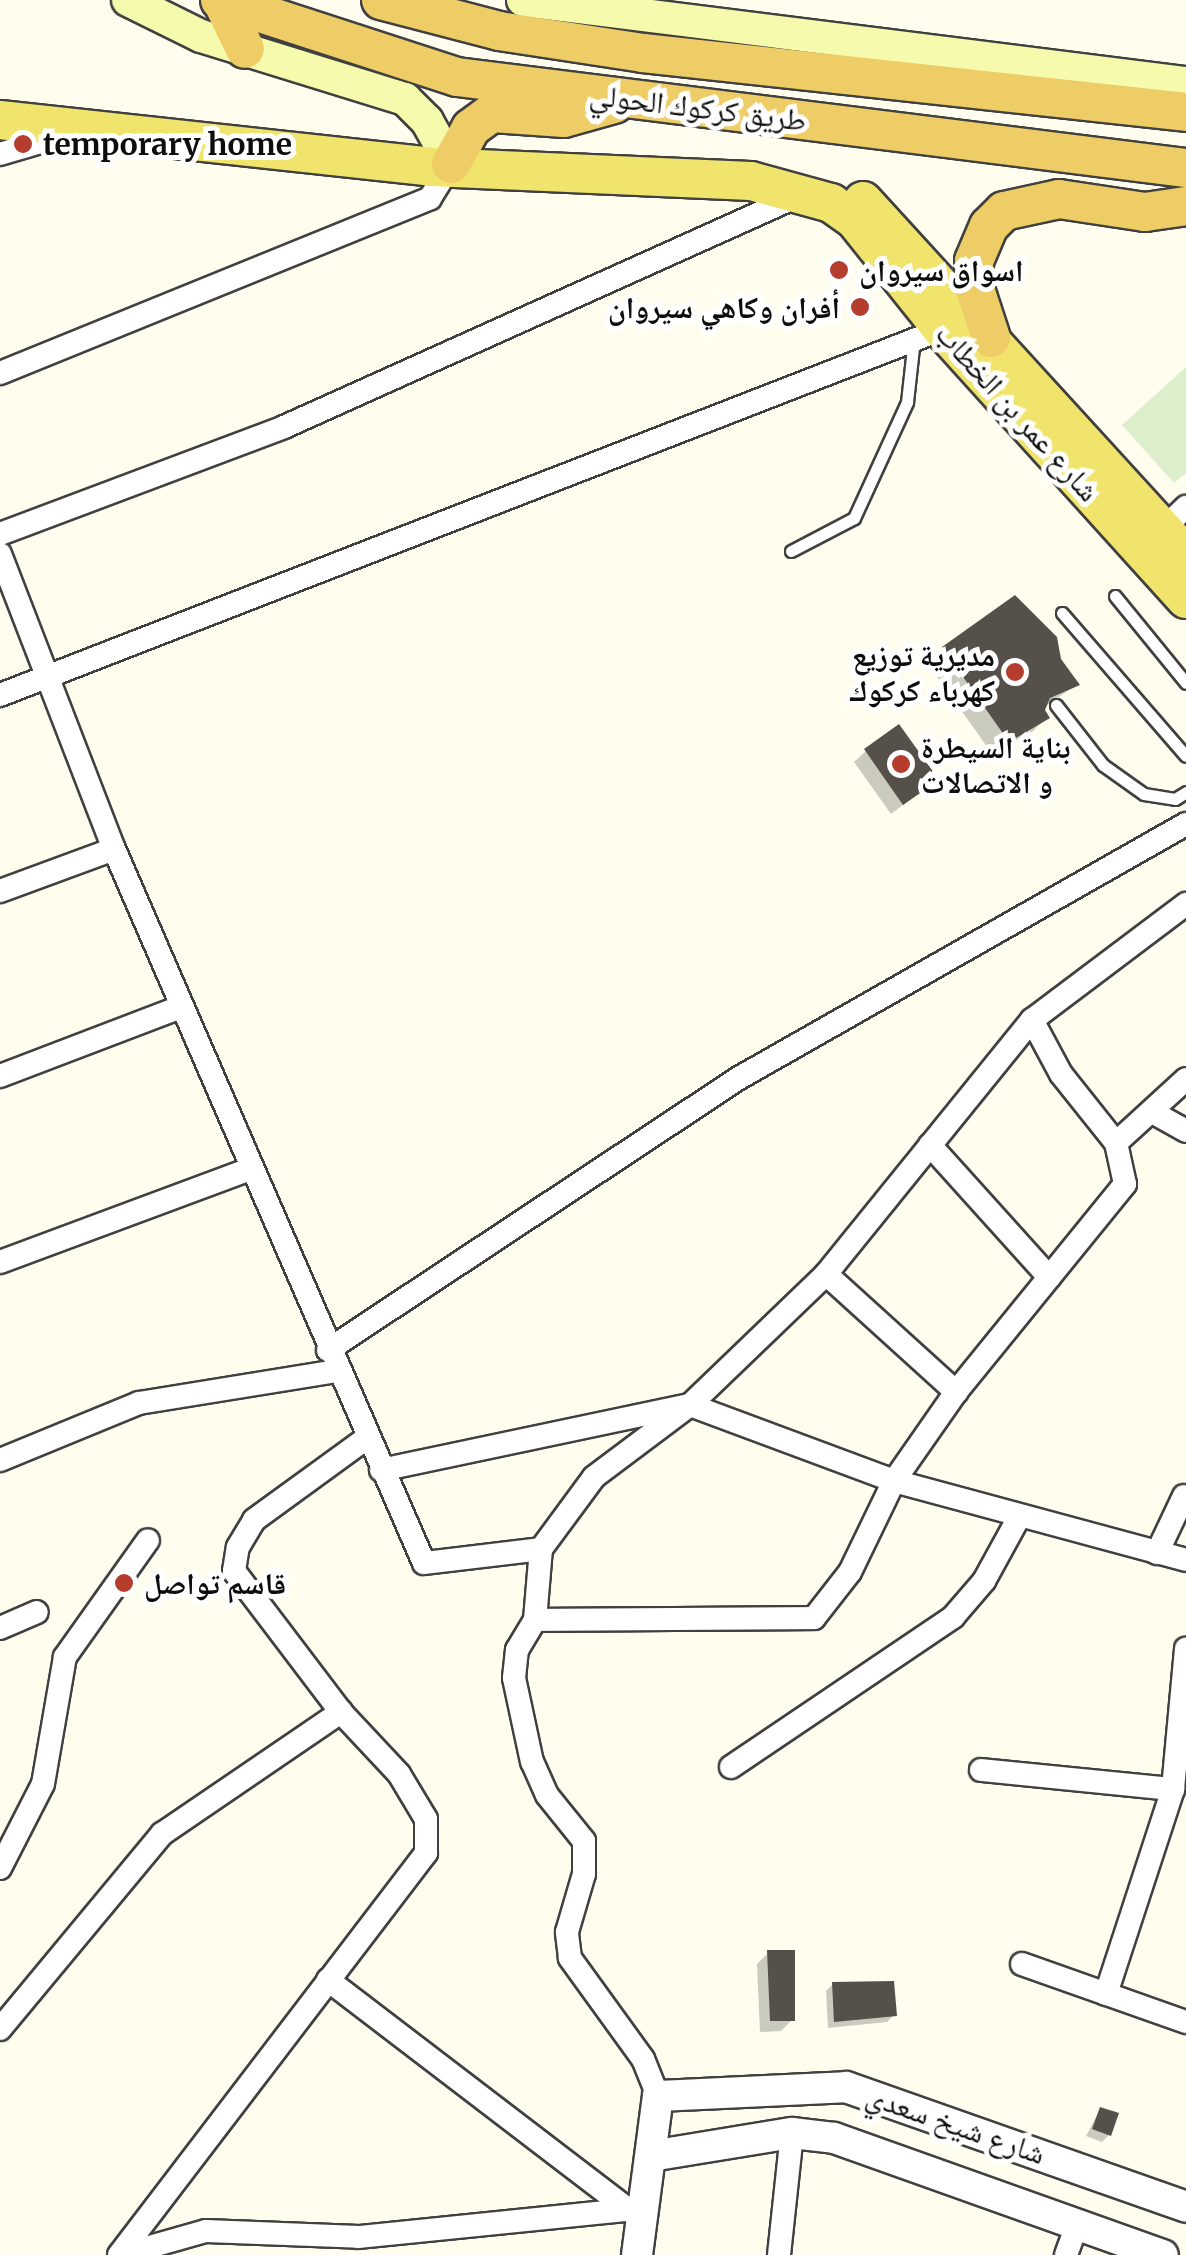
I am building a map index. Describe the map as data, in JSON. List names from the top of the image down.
{
  "streets": {
    "highway": ["طريق كركوك الحولي"],
    "main road": ["شارع عمر بن الخطاب"],
    "street": ["شارع شيخ سعدي"]
  },
  "places": [
    "temporary home",
    "اسواق سيروان",
    "أفران وكاهي سيروان",
    "مديرية توزيع كهرباء كركوك",
    "بناية السيطرة و الاتصالات",
    "قاسم تواصل"
  ]
}
